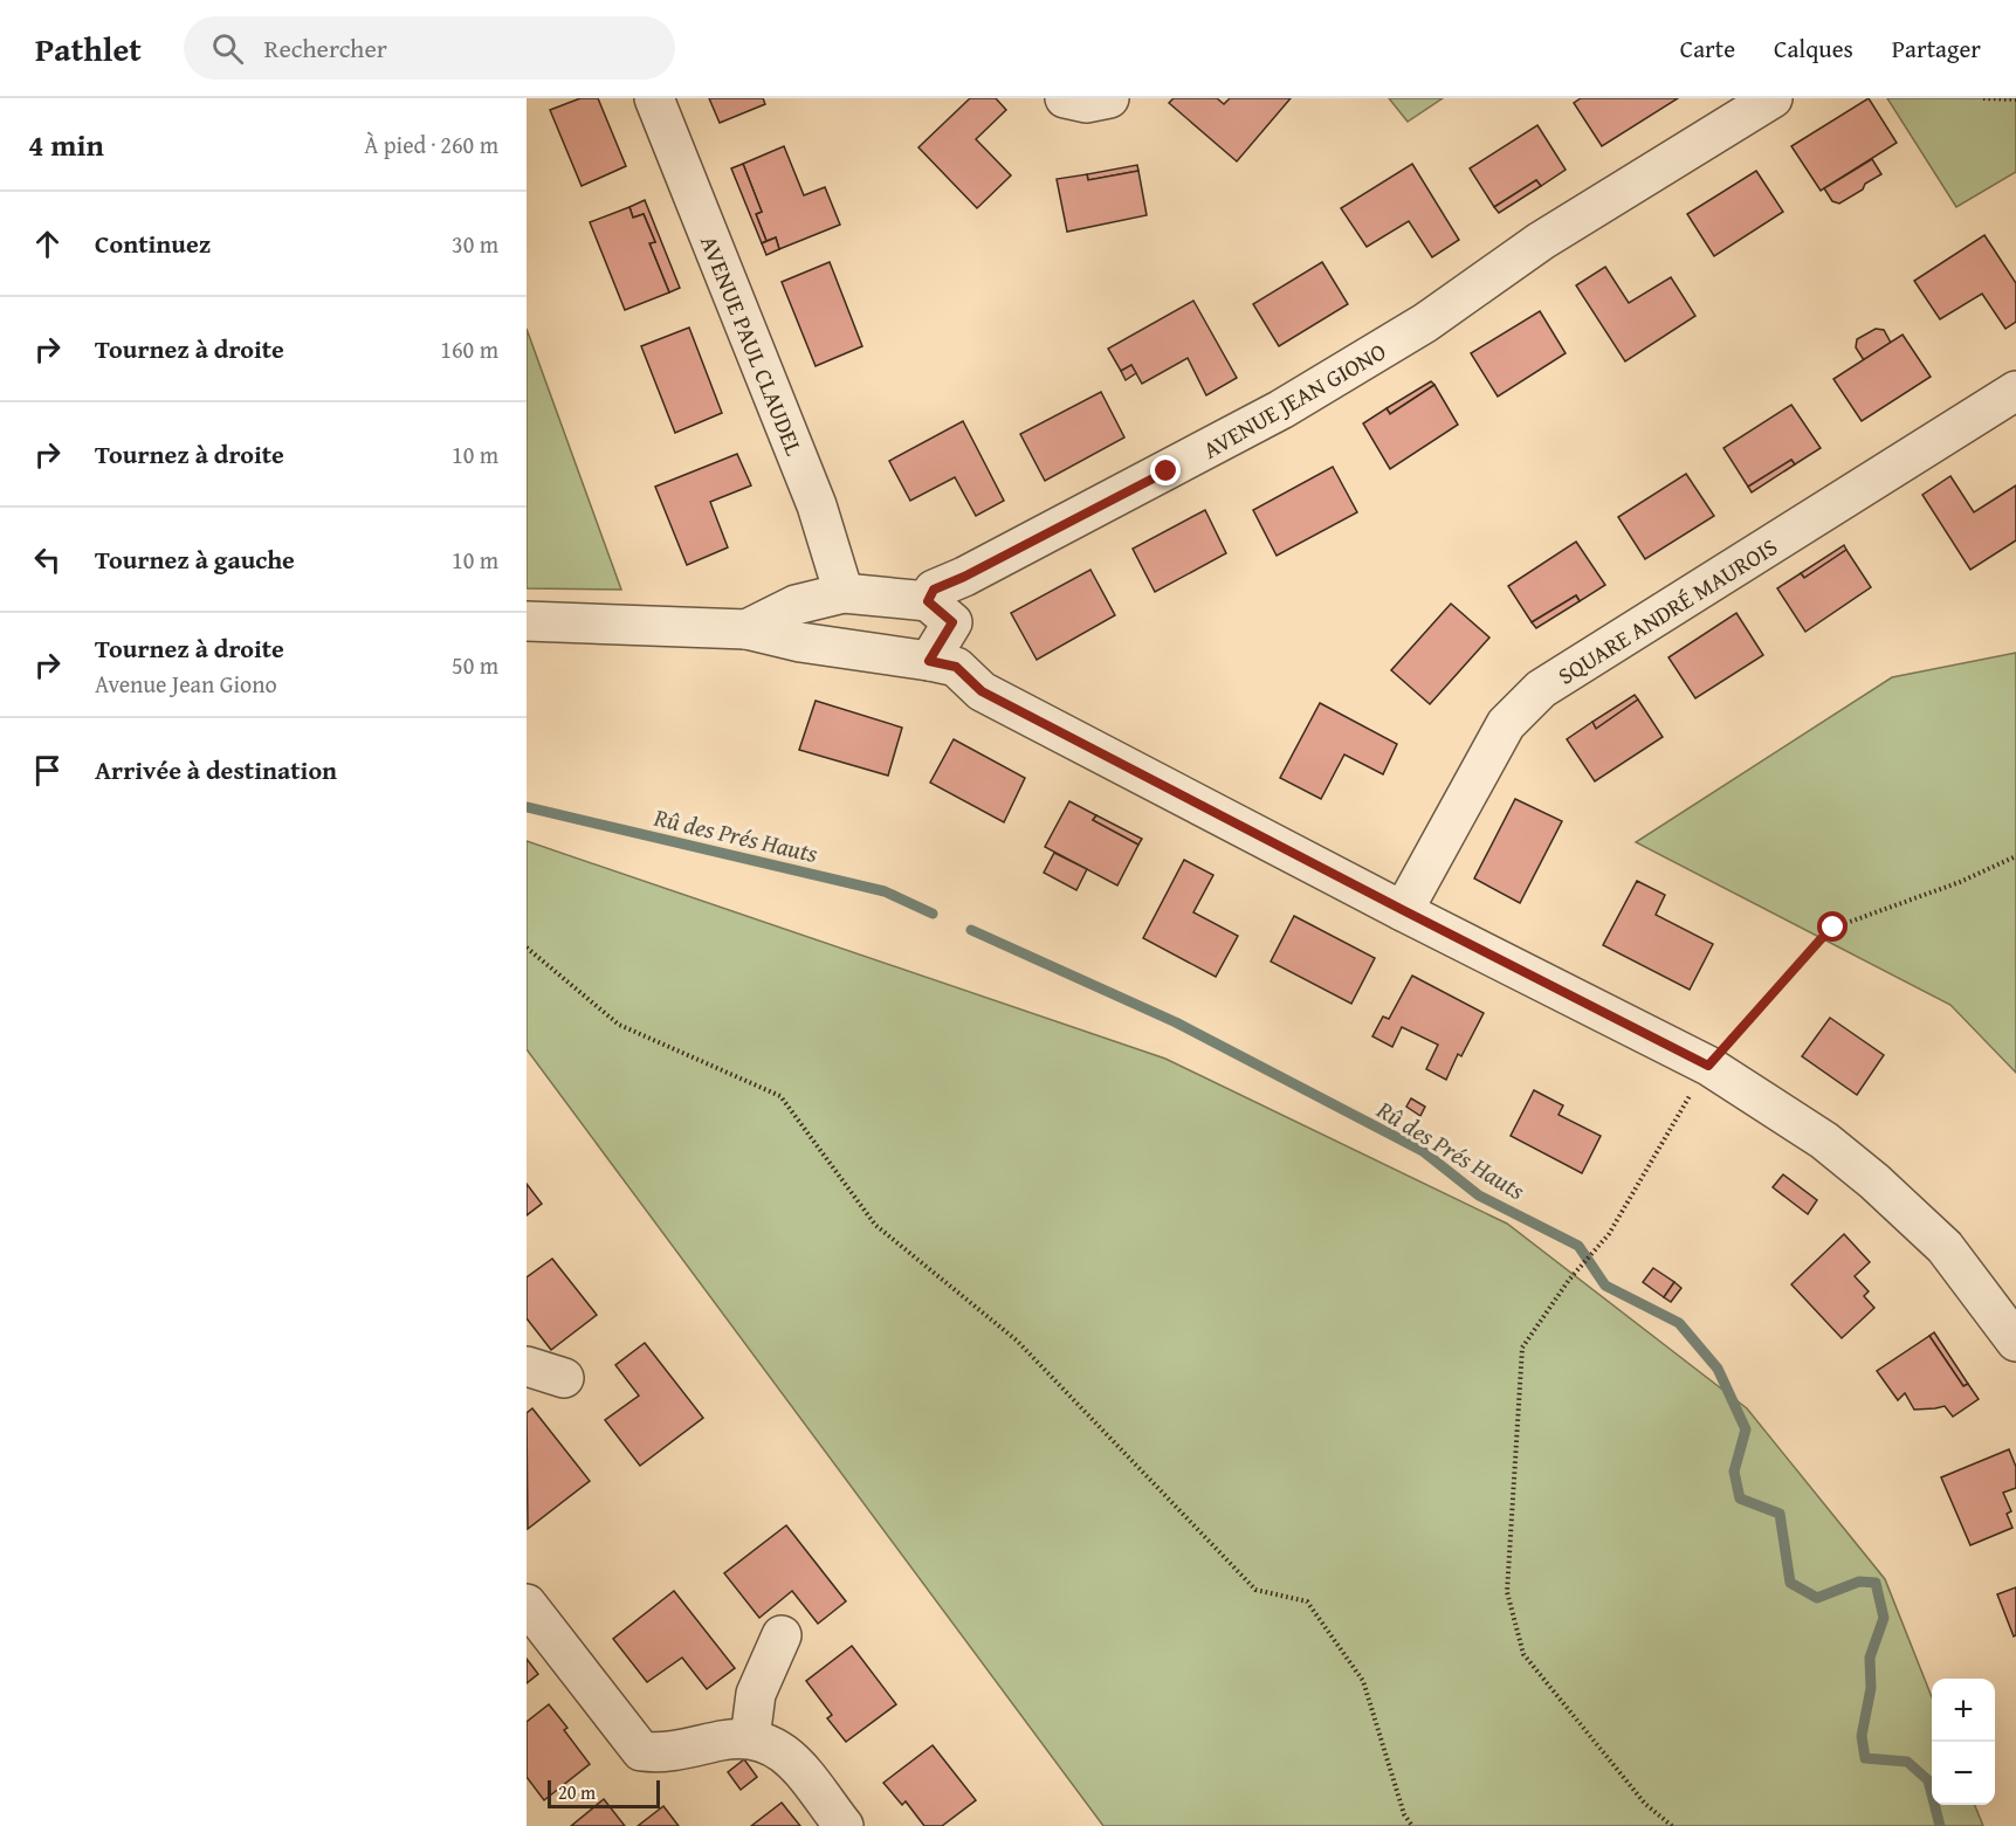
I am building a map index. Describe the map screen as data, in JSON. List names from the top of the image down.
{
  "streets": {
    "street": ["AVENUE PAUL CLAUDEL", "AVENUE JEAN GIONO", "SQUARE ANDRÉ MAUROIS"]
  },
  "water": ["Rû des Prés Hauts"],
  "scale_bar": "20 m",
  "page": {
    "header": "Pathlet",
    "search": "Rechercher",
    "nav": ["Carte", "Calques", "Partager"],
    "heading": ["4 min", "À pied · 260 m"],
    "list": [
      ["Continuez", "30 m"],
      ["Tournez à droite", "160 m"],
      ["Tournez à droite", "10 m"],
      ["Tournez à gauche", "10 m"],
      ["Tournez à droite", "Avenue Jean Giono", "50 m"],
      "Arrivée à destination"
    ],
    "map_buttons": ["+", "−"],
    "scale": "20 m"
  }
}
